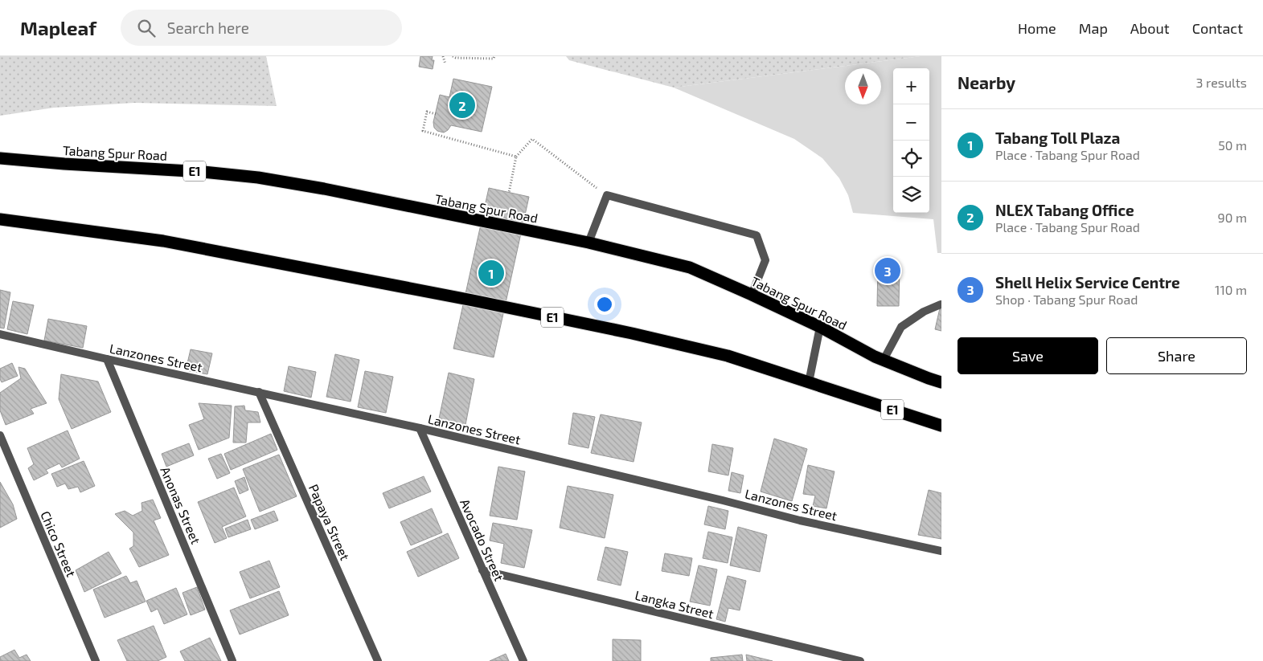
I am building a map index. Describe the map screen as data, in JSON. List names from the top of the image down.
{
  "streets": {
    "highway": ["Tabang Spur Road", "E1"],
    "street": [
      "Lanzones Street",
      "Anonas Street",
      "Papaya Street",
      "Avocado Street",
      "Chico Street",
      "Langka Street"
    ]
  },
  "crossings": [
    ["Lanzones Street", "Anonas Street"],
    ["Lanzones Street", "Papaya Street"],
    ["Lanzones Street", "Avocado Street"],
    ["Avocado Street", "Langka Street"]
  ],
  "north": "bottom",
  "page": {
    "header": "Mapleaf",
    "search": "Search here",
    "nav": [
      "Home",
      "Map",
      "About",
      "Contact"
    ],
    "heading": ["Nearby", "3 results"],
    "map_buttons": ["+", "−"],
    "pins": ["2", "3", "1"],
    "list": [
      {
        "mark": "1",
        "name": "Tabang Toll Plaza",
        "note": "Place · Tabang Spur Road",
        "value": "50 m"
      },
      {
        "mark": "2",
        "name": "NLEX Tabang Office",
        "note": "Place · Tabang Spur Road",
        "value": "90 m"
      },
      {
        "mark": "3",
        "name": "Shell Helix Service Centre",
        "note": "Shop · Tabang Spur Road",
        "value": "110 m"
      }
    ],
    "buttons": ["Save", "Share"]
  }
}
